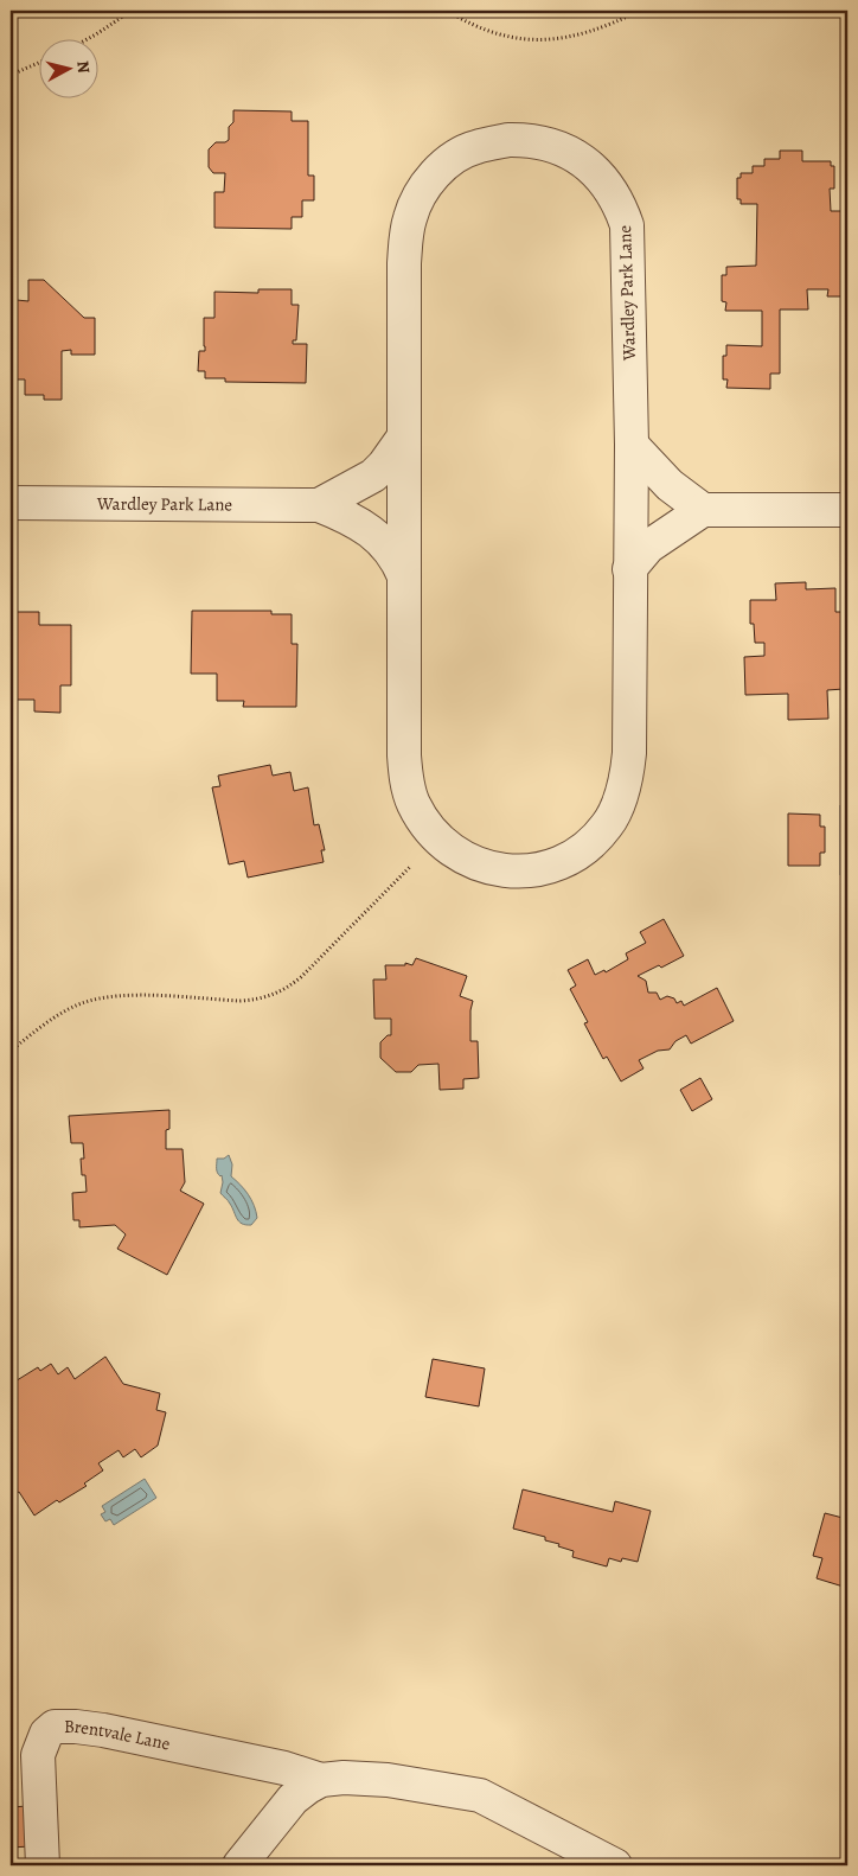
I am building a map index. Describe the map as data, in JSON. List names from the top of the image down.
{
  "streets": {
    "street": ["Wardley Park Lane", "Brentvale Lane"]
  },
  "north": "right"
}
